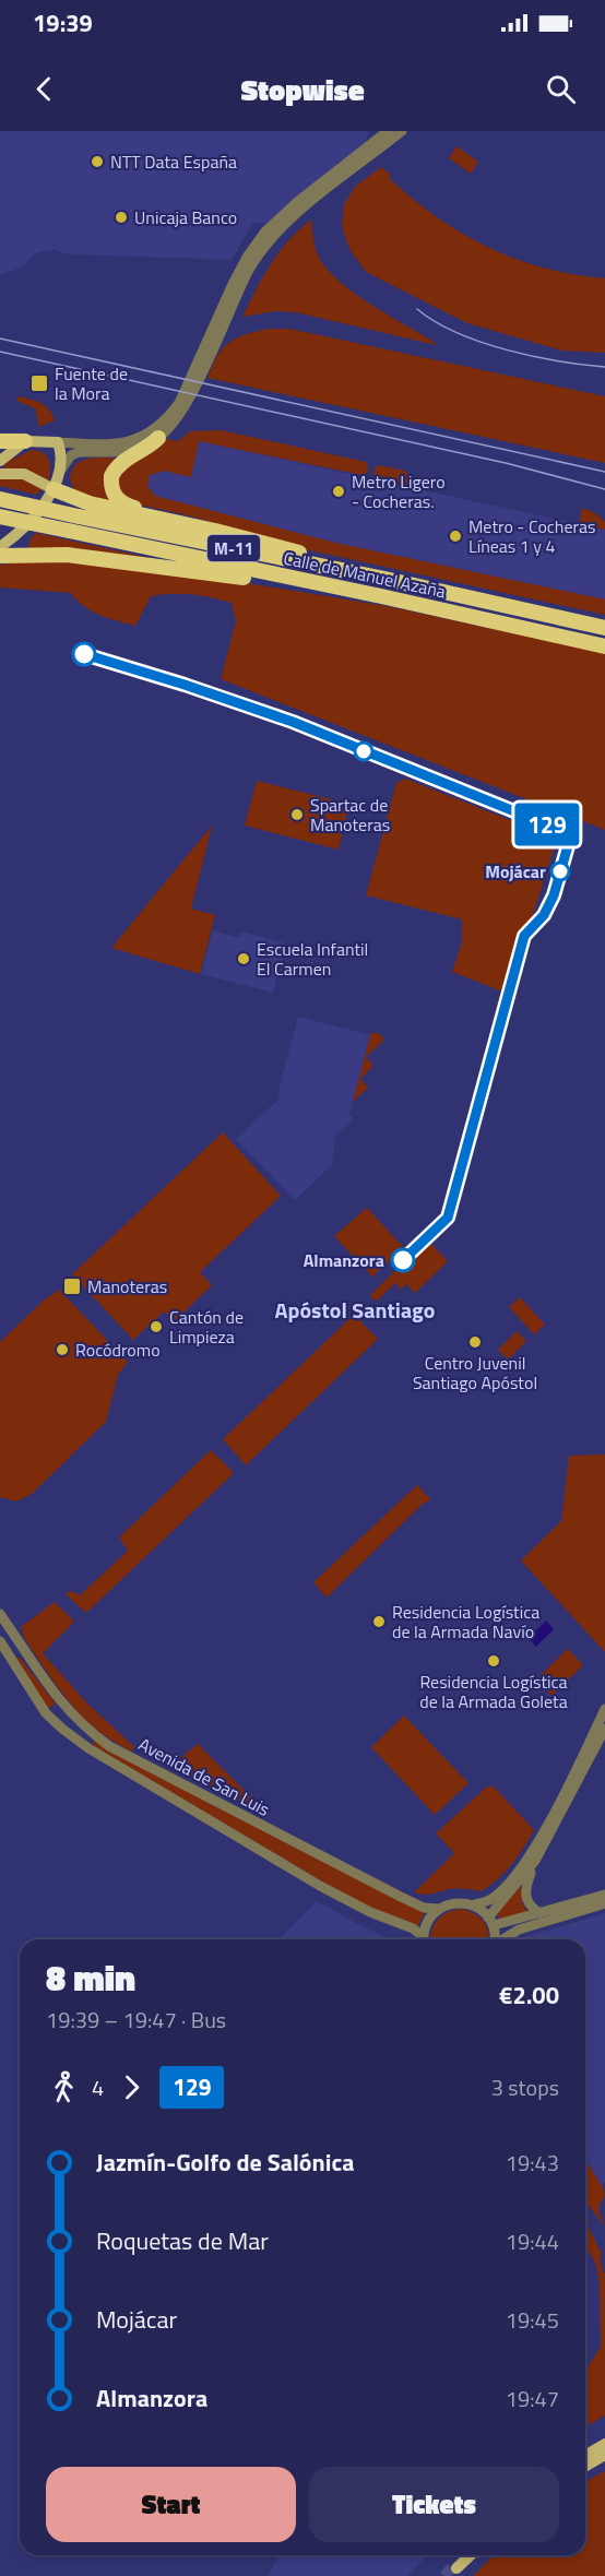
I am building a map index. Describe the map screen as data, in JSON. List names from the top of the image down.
{
  "streets": {
    "highway": ["M-11", "Calle de Manuel Azaña"],
    "street": ["Avenida de San Luis"]
  },
  "districts": ["Apóstol Santiago"],
  "places": {
    "other": [
      "NTT Data España",
      "Unicaja Banco",
      "Metro Ligero - Cocheras.",
      "Metro - Cocheras Líneas 1 y 4",
      "Spartac de Manoteras",
      "Mojácar",
      "Escuela Infantil El Carmen",
      "Almanzora",
      "Cantón de Limpieza",
      "Centro Juvenil Santiago Apóstol",
      "Rocódromo",
      "Residencia Logística de la Armada Navío",
      "Residencia Logística de la Armada Goleta"
    ],
    "transit": ["Fuente de la Mora", "Manoteras"]
  },
  "lines": ["bus line 129"],
  "page": {
    "status": "19:39",
    "header": "Stopwise",
    "on_map": "129",
    "heading": ["8 min", "19:39 – 19:47 · Bus", "€2.00"],
    "legs": ["4", "129", "3 stops"],
    "list": [
      {
        "name": "Jazmín-Golfo de Salónica",
        "value": "19:43"
      },
      {
        "name": "Roquetas de Mar",
        "value": "19:44"
      },
      {
        "name": "Mojácar",
        "value": "19:45"
      },
      {
        "name": "Almanzora",
        "value": "19:47"
      }
    ],
    "buttons": ["Start", "Tickets"]
  }
}
